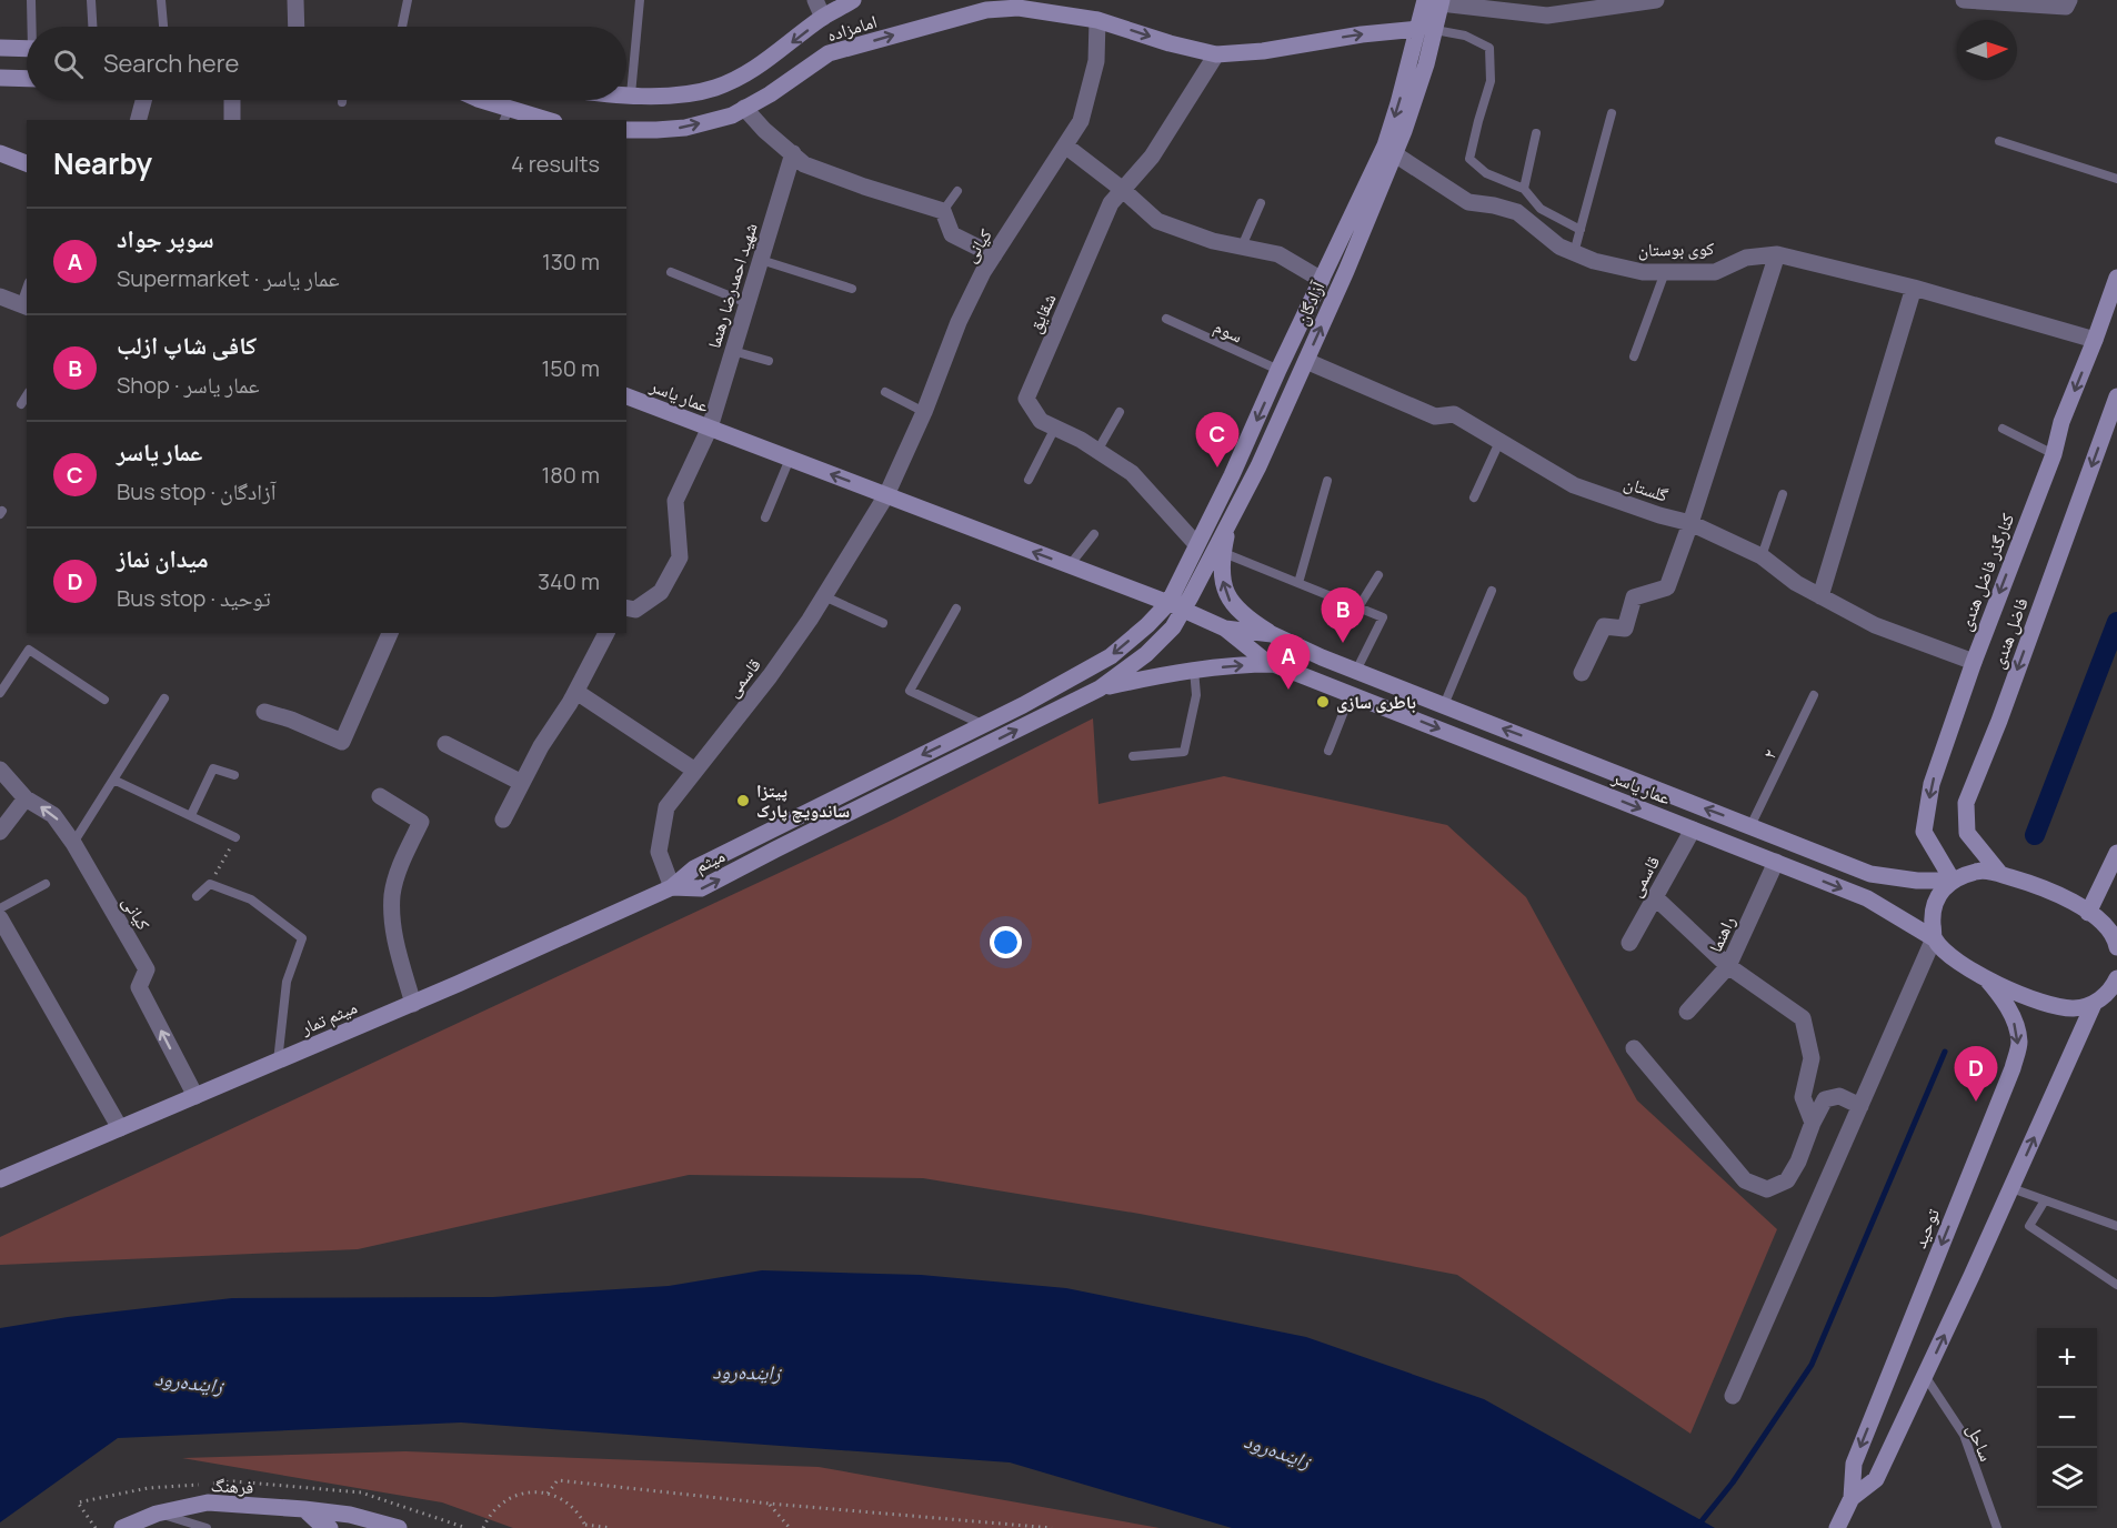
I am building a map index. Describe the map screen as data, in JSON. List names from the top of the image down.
{
  "streets": {
    "main road": [
      "امامزاده",
      "آزادگان",
      "عمار یاسر",
      "کنارگذر فاضل هندی",
      "فاضل هندی",
      "میثم",
      "میثم تمار",
      "توحید",
      "فرهنگ"
    ],
    "street": [
      "کیانی",
      "کوی بوستان",
      "شهید احمدرضا رهنما",
      "شقایق",
      "گلستان",
      "قاسمی",
      "راهنما"
    ],
    "lane": ["سوم", "۲", "ساحل"]
  },
  "crossings": [
    ["امامزاده", "کیانی"],
    ["امامزاده", "آزادگان"],
    ["امامزاده", "شقایق"],
    ["کیانی", "عمار یاسر"],
    ["کیانی", "قاسمی"],
    ["کیانی", "میثم تمار"],
    ["کوی بوستان", "آزادگان"],
    ["کوی بوستان", "کنارگذر فاضل هندی"],
    ["شهید احمدرضا رهنما", "عمار یاسر"],
    ["آزادگان", "شقایق"],
    ["آزادگان", "سوم"],
    ["آزادگان", "عمار یاسر"],
    ["آزادگان", "گلستان"],
    ["آزادگان", "میثم"],
    ["عمار یاسر", "کنارگذر فاضل هندی"],
    ["عمار یاسر", "فاضل هندی"],
    ["عمار یاسر", "قاسمی"],
    ["عمار یاسر", "۲"],
    ["عمار یاسر", "میثم"],
    ["عمار یاسر", "راهنما"],
    ["عمار یاسر", "توحید"],
    ["گلستان", "کنارگذر فاضل هندی"],
    ["قاسمی", "میثم"],
    ["قاسمی", "میثم تمار"],
    ["میثم", "میثم تمار"],
    ["توحید", "ساحل"]
  ],
  "one_way": ["کنارگذر فاضل هندی", "فاضل هندی"],
  "water": ["زاینده‌رود"],
  "places": ["باطری سازی", "پیتزا ساندویچ پارک"],
  "north": "right",
  "page": {
    "search": "Search here",
    "heading": ["Nearby", "4 results"],
    "list": [
      {
        "mark": "A",
        "name": "سوپر جواد",
        "note": "Supermarket · عمار یاسر",
        "value": "130 m"
      },
      {
        "mark": "B",
        "name": "کافی شاپ ازلب",
        "note": "Shop · عمار یاسر",
        "value": "150 m"
      },
      {
        "mark": "C",
        "name": "عمار یاسر",
        "note": "Bus stop · آزادگان",
        "value": "180 m"
      },
      {
        "mark": "D",
        "name": "میدان نماز",
        "note": "Bus stop · توحید",
        "value": "340 m"
      }
    ],
    "pins": [
      "C",
      "B",
      "A",
      "D"
    ],
    "map_buttons": ["+", "−"]
  }
}
